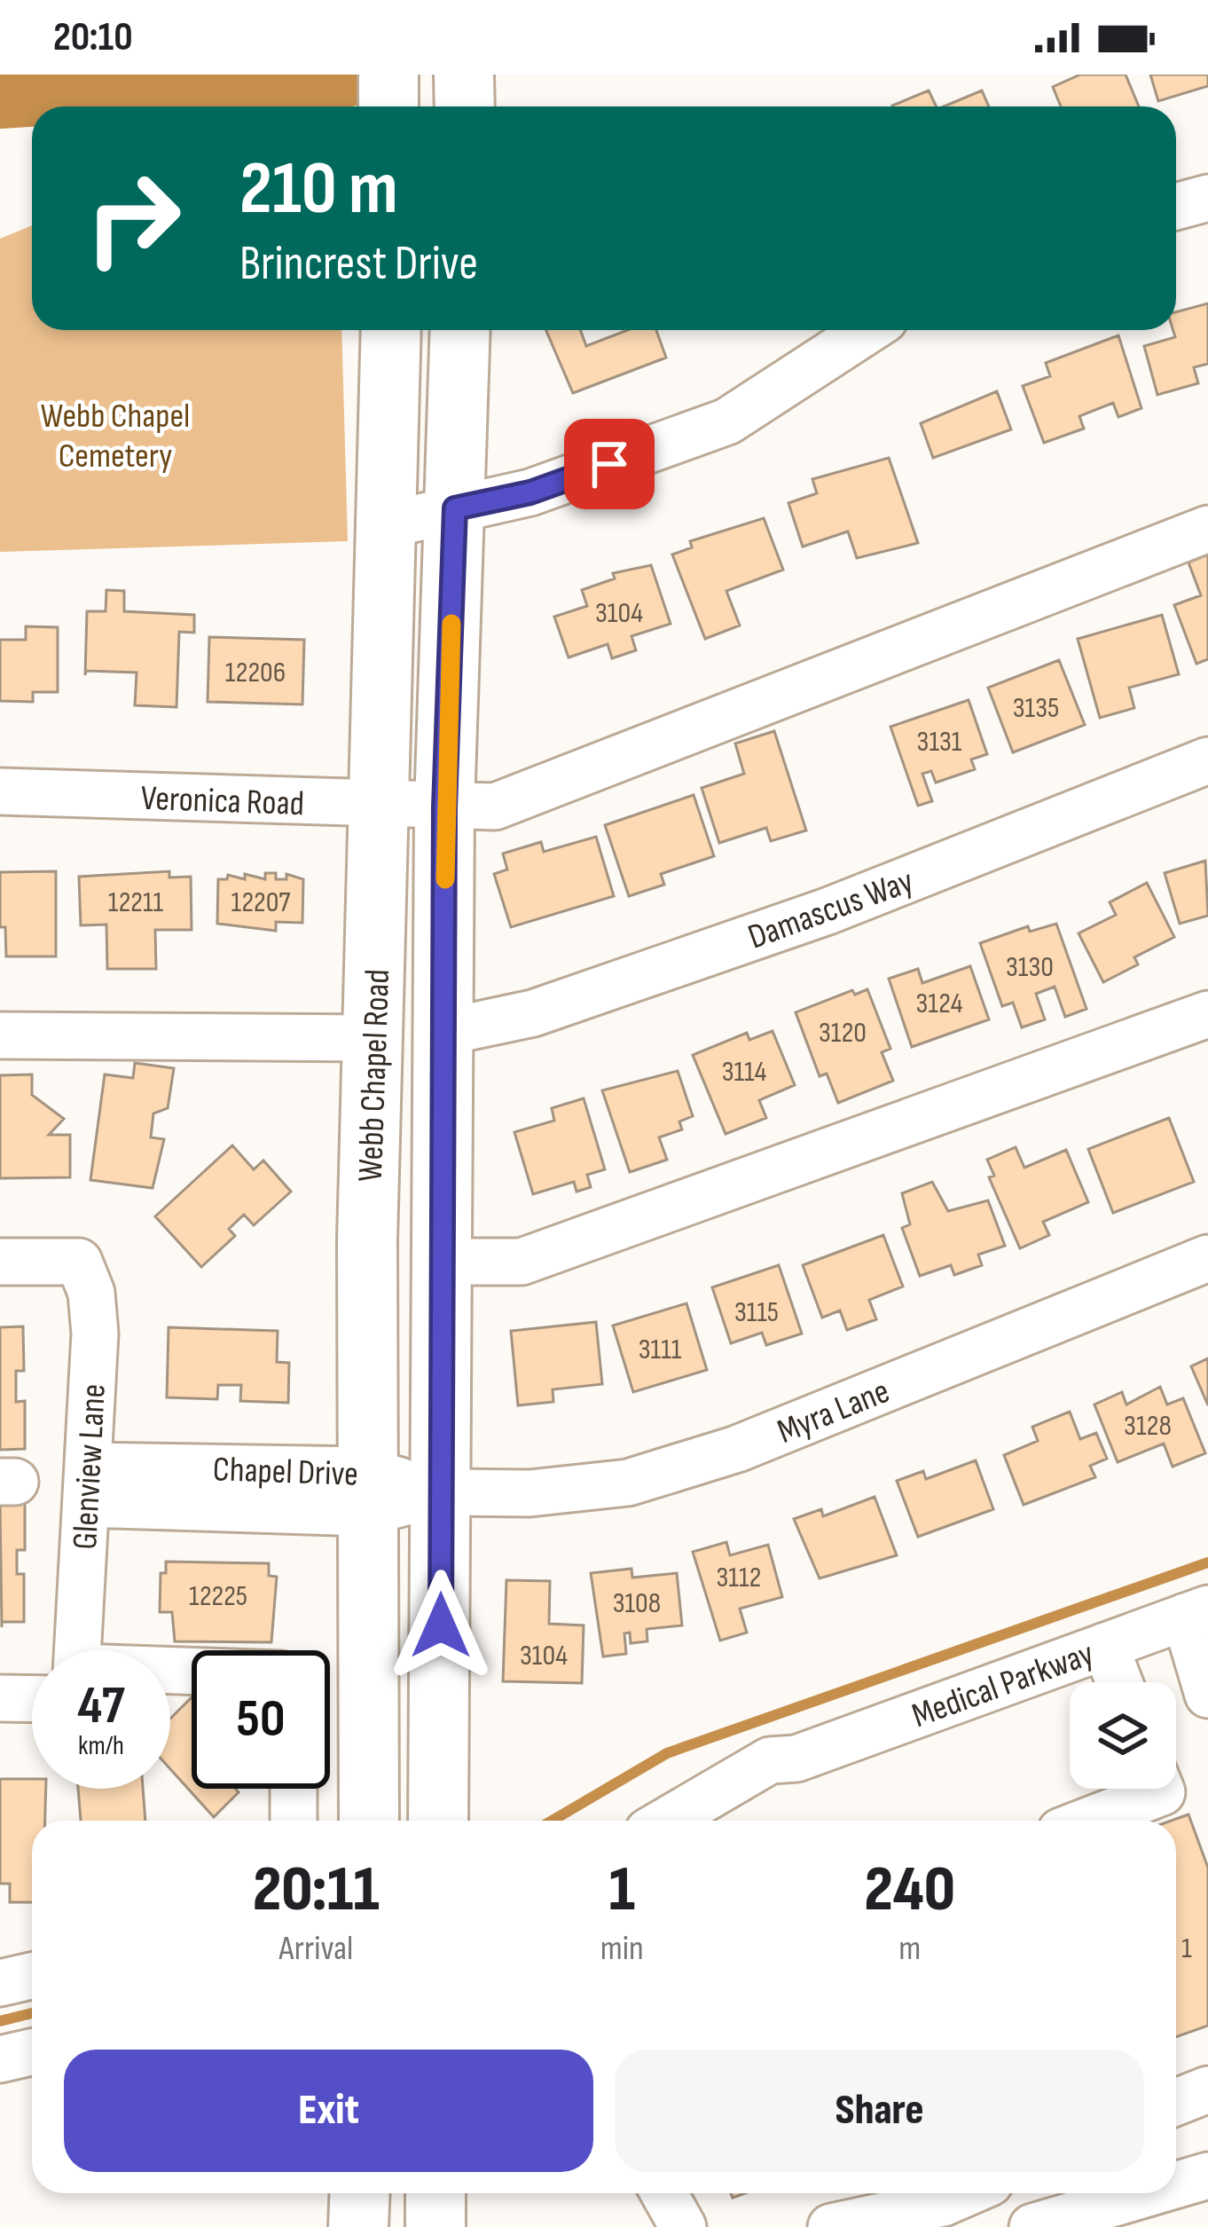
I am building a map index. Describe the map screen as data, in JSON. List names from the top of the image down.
{
  "streets": {
    "main road": ["Webb Chapel Road"],
    "street": [
      "Veronica Road",
      "Damascus Way",
      "Myra Lane",
      "Glenview Lane",
      "Chapel Drive",
      "Medical Parkway"
    ]
  },
  "crossings": [
    ["Veronica Road", "Webb Chapel Road"],
    ["Damascus Way", "Webb Chapel Road"],
    ["Webb Chapel Road", "Myra Lane"],
    ["Webb Chapel Road", "Chapel Drive"],
    ["Myra Lane", "Chapel Drive"],
    ["Glenview Lane", "Chapel Drive"]
  ],
  "parks": ["Webb Chapel Cemetery"],
  "house_numbers": [
    "3104",
    "12206",
    "3135",
    "3131",
    "12211",
    "12207",
    "3130",
    "3124",
    "3120",
    "3114",
    "3115",
    "3111",
    "3128",
    "3112",
    "12225",
    "3108",
    "3104",
    "1"
  ],
  "page": {
    "status": "20:10",
    "turn": ["210 m", "Brincrest Drive"],
    "speed": "47 km/h",
    "limit": "50",
    "eta": [
      "20:11",
      "Arrival",
      "1",
      "min",
      "240",
      "m"
    ],
    "buttons": ["Exit", "Share"]
  }
}
